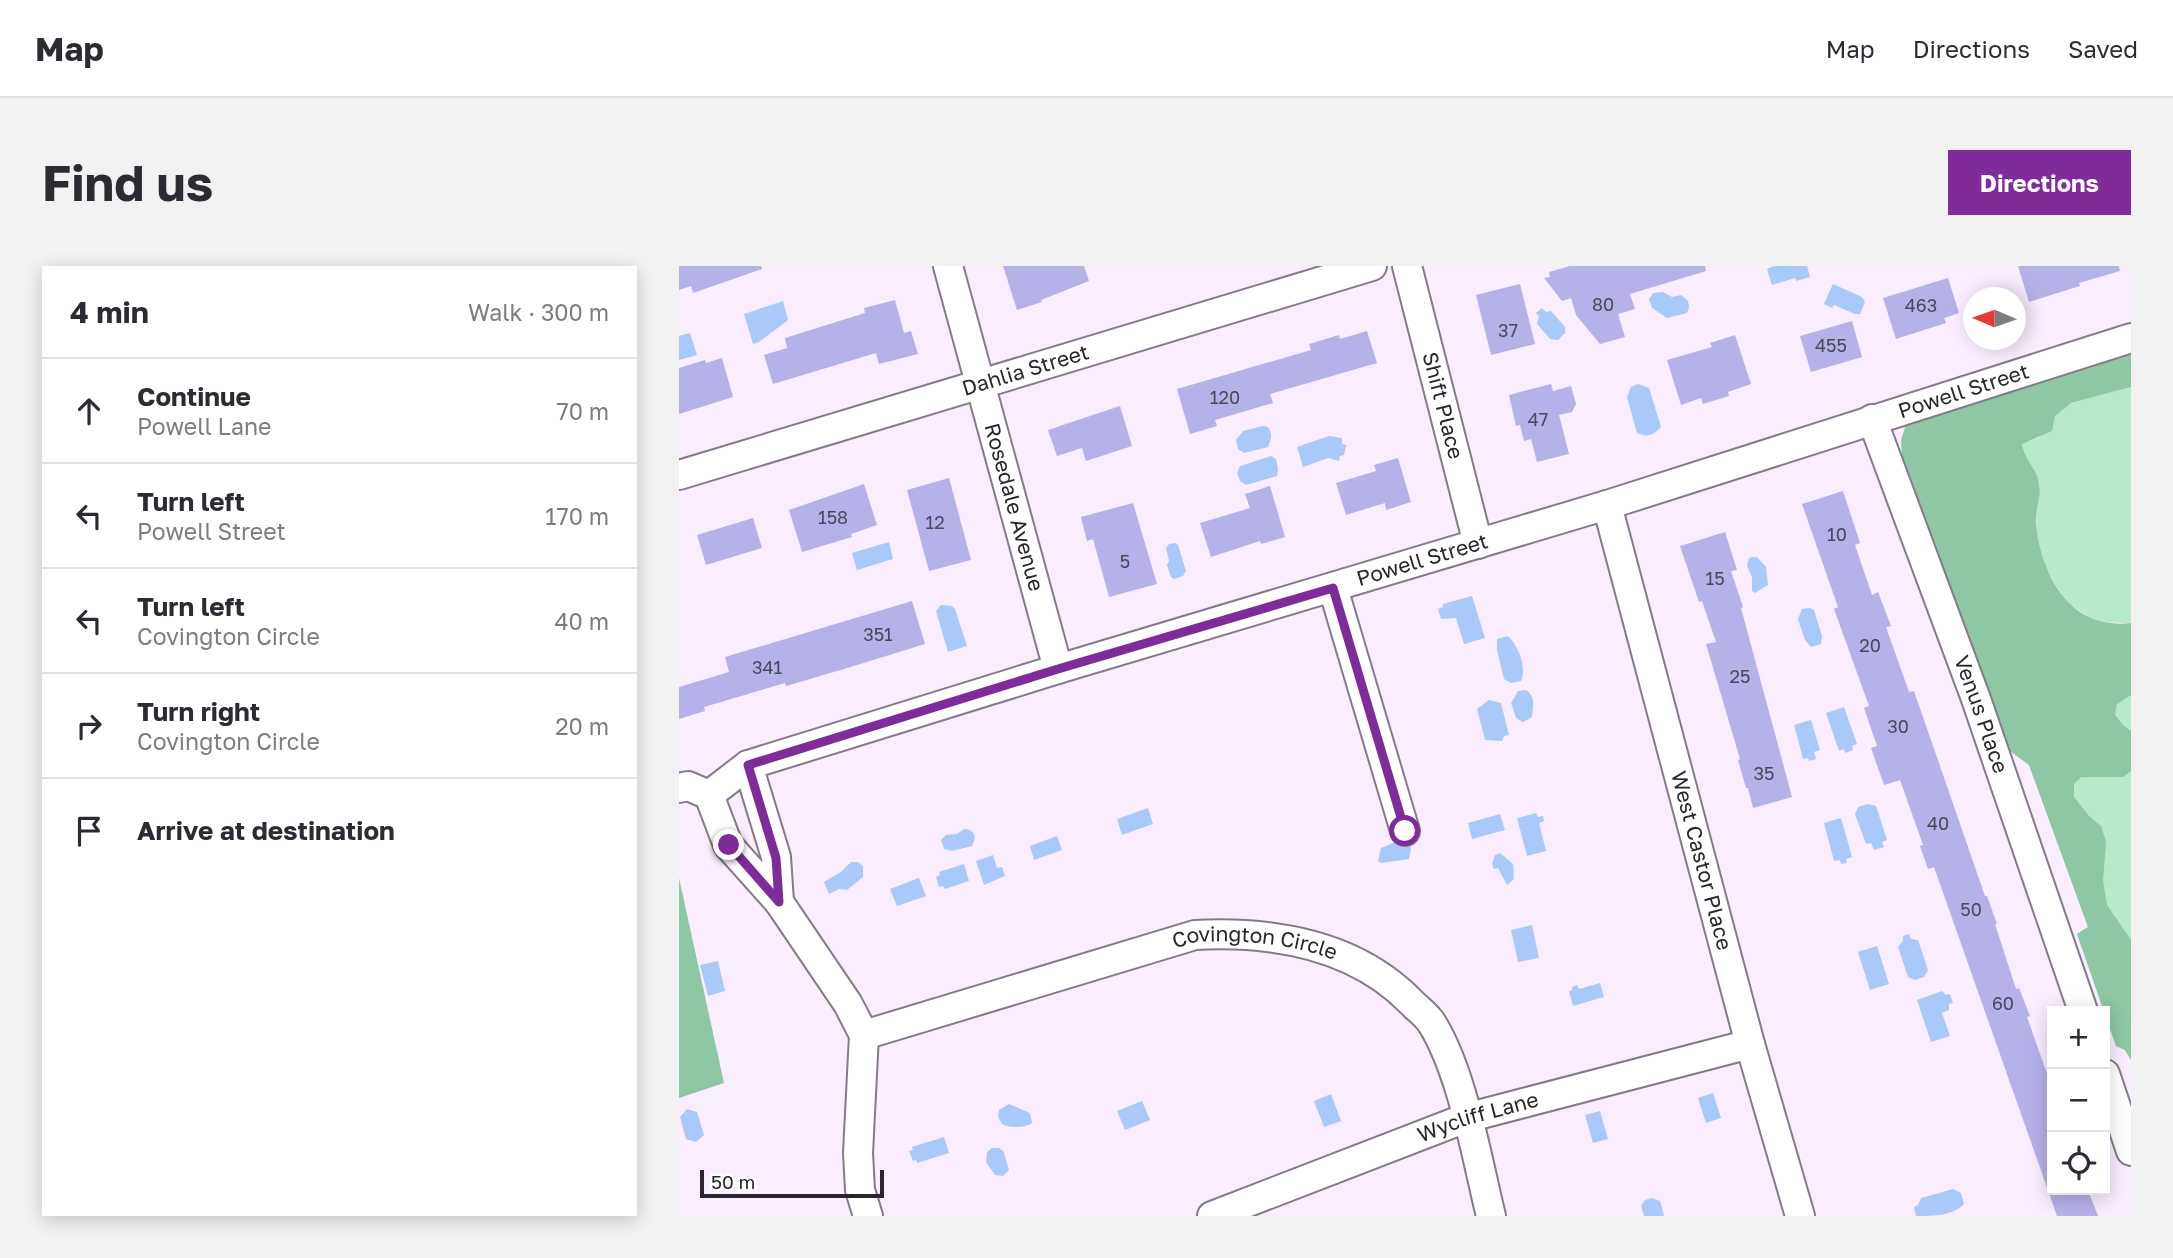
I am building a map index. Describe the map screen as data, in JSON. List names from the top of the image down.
{
  "streets": {
    "street": [
      "Dahlia Street",
      "Powell Street",
      "Shift Place",
      "Rosedale Avenue",
      "Venus Place",
      "West Castor Place",
      "Covington Circle",
      "Wycliff Lane"
    ]
  },
  "crossings": [
    ["Dahlia Street", "Rosedale Avenue"],
    ["Powell Street", "Shift Place"],
    ["Powell Street", "Rosedale Avenue"],
    ["Powell Street", "Venus Place"],
    ["Powell Street", "West Castor Place"],
    ["West Castor Place", "Wycliff Lane"],
    ["Covington Circle", "Wycliff Lane"]
  ],
  "house_numbers": [
    "80",
    "463",
    "37",
    "455",
    "120",
    "47",
    "158",
    "12",
    "10",
    "5",
    "15",
    "351",
    "20",
    "341",
    "25",
    "30",
    "35",
    "40",
    "50",
    "60"
  ],
  "scale_bar": "50 m",
  "north": "left",
  "page": {
    "header": "Map",
    "nav": ["Map", "Directions", "Saved"],
    "buttons": "Directions",
    "title": "Find us",
    "heading": ["4 min", "Walk · 300 m"],
    "list": [
      ["Continue", "Powell Lane", "70 m"],
      ["Turn left", "Powell Street", "170 m"],
      ["Turn left", "Covington Circle", "40 m"],
      ["Turn right", "Covington Circle", "20 m"],
      "Arrive at destination"
    ],
    "map_buttons": ["+", "−"],
    "scale": "50 m"
  }
}
